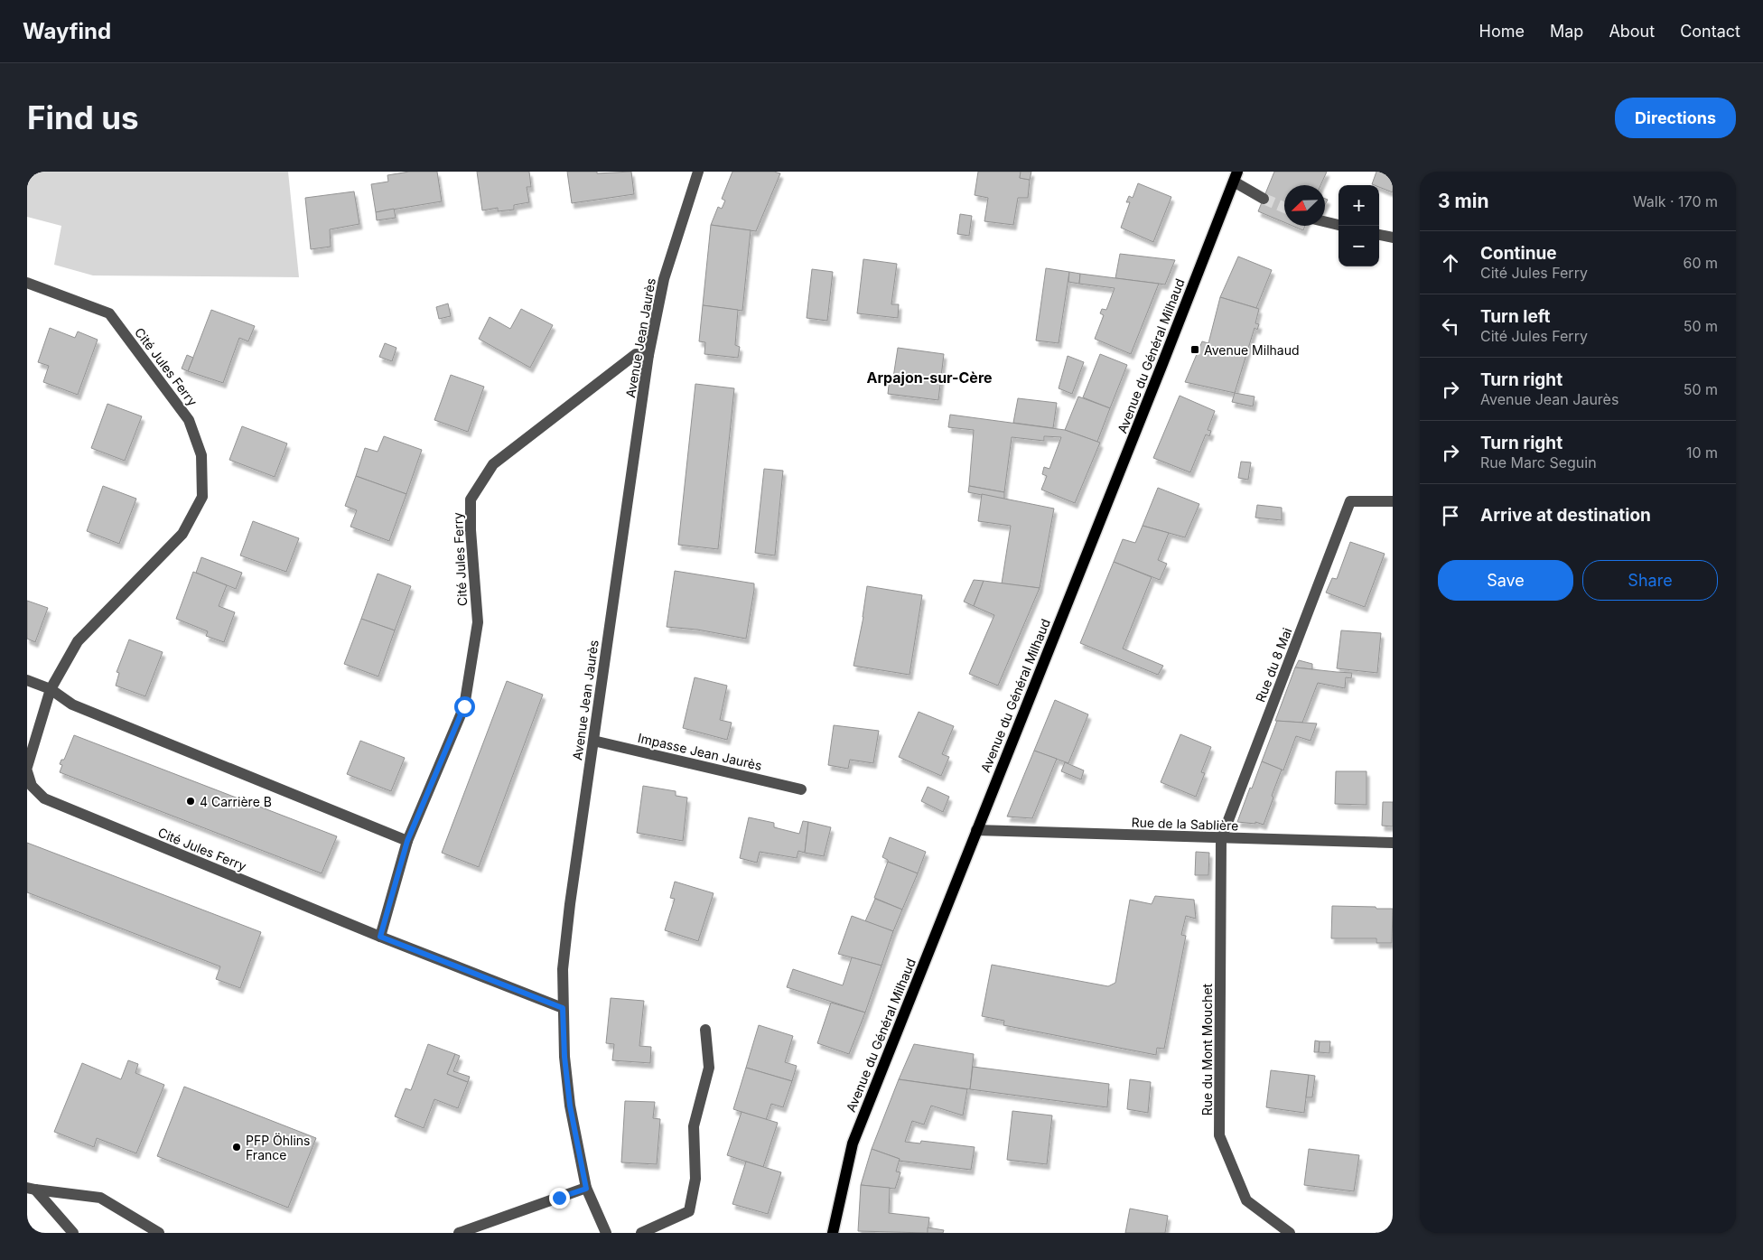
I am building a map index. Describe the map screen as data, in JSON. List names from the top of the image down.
{
  "streets": {
    "main road": ["Avenue du Général Milhaud"],
    "street": [
      "Avenue Jean Jaurès",
      "Cité Jules Ferry",
      "Rue du 8 Mai",
      "Impasse Jean Jaurès",
      "Rue de la Sablière",
      "Rue du Mont Mouchet"
    ]
  },
  "crossings": [
    ["Avenue Jean Jaurès", "Cité Jules Ferry"],
    ["Avenue Jean Jaurès", "Impasse Jean Jaurès"],
    ["Avenue du Général Milhaud", "Rue de la Sablière"],
    ["Rue du 8 Mai", "Rue de la Sablière"],
    ["Rue du 8 Mai", "Rue du Mont Mouchet"],
    ["Rue de la Sablière", "Rue du Mont Mouchet"]
  ],
  "districts": ["Arpajon-sur-Cère"],
  "places": {
    "transit": ["Avenue Milhaud"],
    "other": ["4 Carrière B", "PFP Öhlins France"]
  },
  "north": "bottom left",
  "page": {
    "header": "Wayfind",
    "nav": [
      "Home",
      "Map",
      "About",
      "Contact"
    ],
    "buttons": [
      "Directions",
      ["Save", "Share"]
    ],
    "title": "Find us",
    "heading": ["3 min", "Walk · 170 m"],
    "map_buttons": ["+", "−"],
    "list": [
      ["Continue", "Cité Jules Ferry", "60 m"],
      ["Turn left", "Cité Jules Ferry", "50 m"],
      ["Turn right", "Avenue Jean Jaurès", "50 m"],
      ["Turn right", "Rue Marc Seguin", "10 m"],
      "Arrive at destination"
    ]
  }
}
